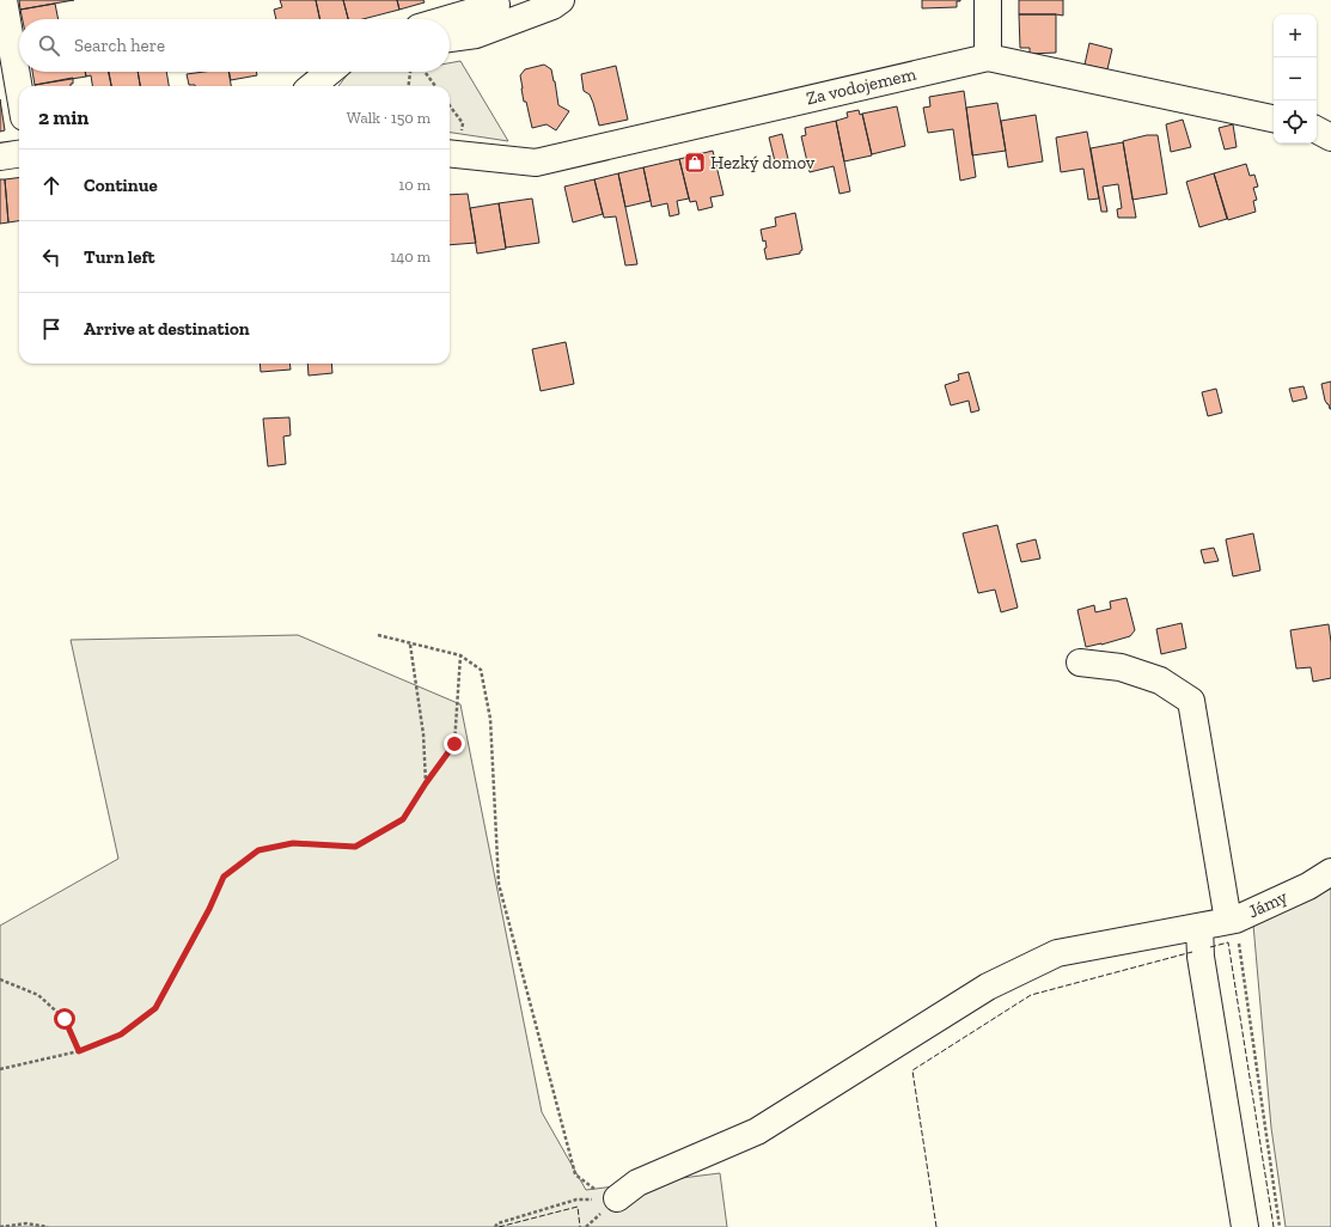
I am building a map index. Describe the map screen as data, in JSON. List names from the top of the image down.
{
  "streets": {
    "street": ["Za vodojemem", "Jámy"]
  },
  "places": {
    "shop": ["Hezký domov"]
  },
  "page": {
    "map_buttons": ["+", "−"],
    "search": "Search here",
    "heading": ["2 min", "Walk · 150 m"],
    "list": [
      ["Continue", "10 m"],
      ["Turn left", "140 m"],
      "Arrive at destination"
    ]
  }
}
